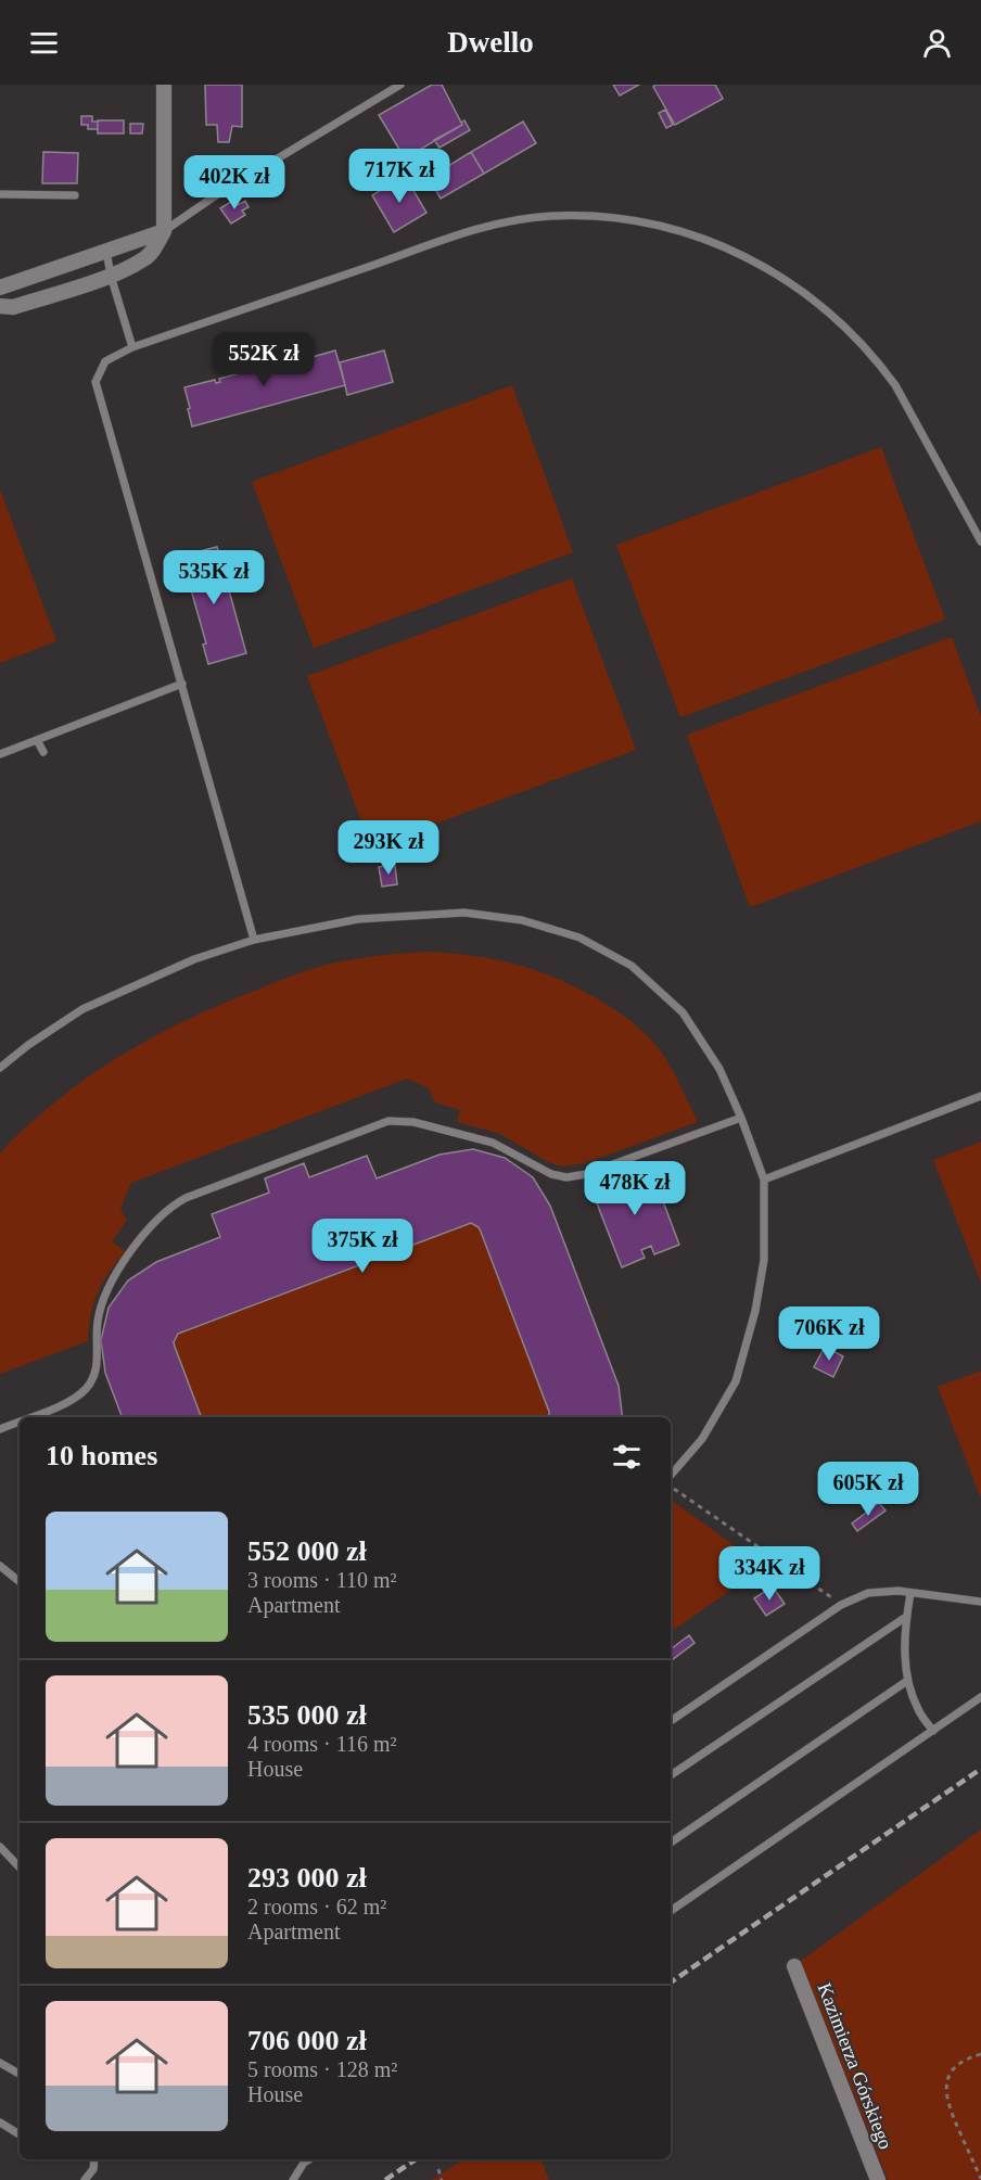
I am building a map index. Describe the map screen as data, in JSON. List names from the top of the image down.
{
  "streets": {
    "street": ["Kazimierza Górskiego"]
  },
  "page": {
    "header": "Dwello",
    "price": [
      "717K zł",
      "402K zł",
      "552K zł",
      "535K zł",
      "293K zł",
      "478K zł",
      "375K zł",
      "706K zł",
      "605K zł",
      "334K zł"
    ],
    "heading": "10 homes",
    "list": [
      {
        "name": "552 000 zł",
        "note": "3 rooms · 110 m² · Apartment"
      },
      {
        "name": "535 000 zł",
        "note": "4 rooms · 116 m² · House"
      },
      {
        "name": "293 000 zł",
        "note": "2 rooms · 62 m² · Apartment"
      },
      {
        "name": "706 000 zł",
        "note": "5 rooms · 128 m² · House"
      }
    ]
  }
}
